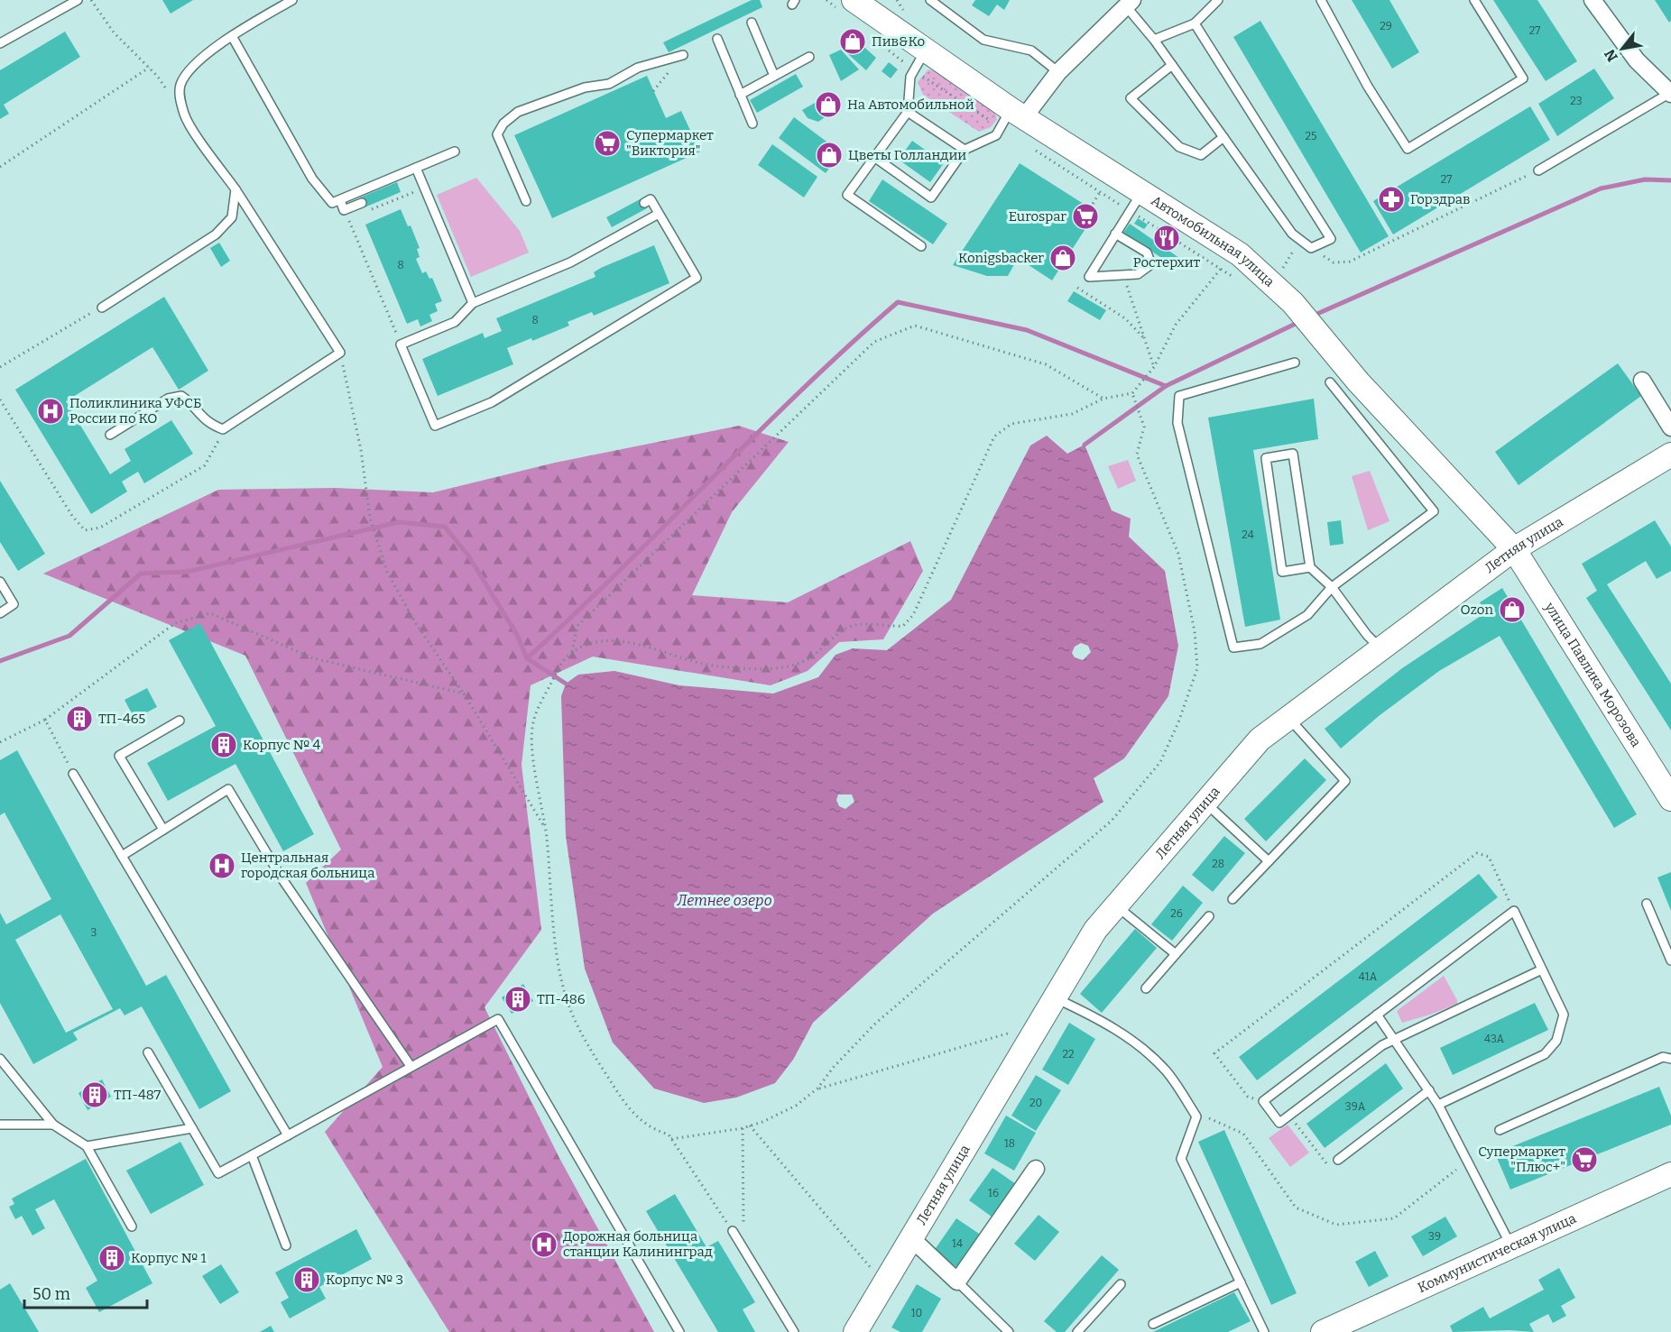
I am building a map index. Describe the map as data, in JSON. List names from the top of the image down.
{
  "streets": {
    "street": [
      "Автомобильная улица",
      "Летняя улица",
      "улица Павлика Морозова",
      "Коммунистическая улица"
    ]
  },
  "crossings": [
    ["Автомобильная улица", "Летняя улица"],
    ["Автомобильная улица", "улица Павлика Морозова"],
    ["Летняя улица", "улица Павлика Морозова"]
  ],
  "water": ["Летнее озеро"],
  "places": {
    "shop": [
      "Пив&Ко",
      "На Автомобильной",
      "Цветы Голландии",
      "Konigsbacker",
      "Ozon"
    ],
    "supermarket": ["Супермаркет \"Виктория\"", "Eurospar", "Супермаркет \"Плюс+\""],
    "pharmacy": ["Горздрав"],
    "restaurant": ["Ростерхит"],
    "hospital": ["Поликлиника УФСБ России по КО", "Центральная городская больница", "Дорожная больница станции Калининград"],
    "building": [
      "ТП-465",
      "Корпус № 4",
      "ТП-486",
      "ТП-487",
      "Корпус № 1",
      "Корпус № 3"
    ]
  },
  "house_numbers": [
    "29",
    "27",
    "23",
    "25",
    "27",
    "8",
    "8",
    "24",
    "28",
    "26",
    "3",
    "41А",
    "43А",
    "22",
    "20",
    "39А",
    "18",
    "16",
    "39",
    "14",
    "10"
  ],
  "scale_bar": "50 m",
  "north": "bottom left"
}
